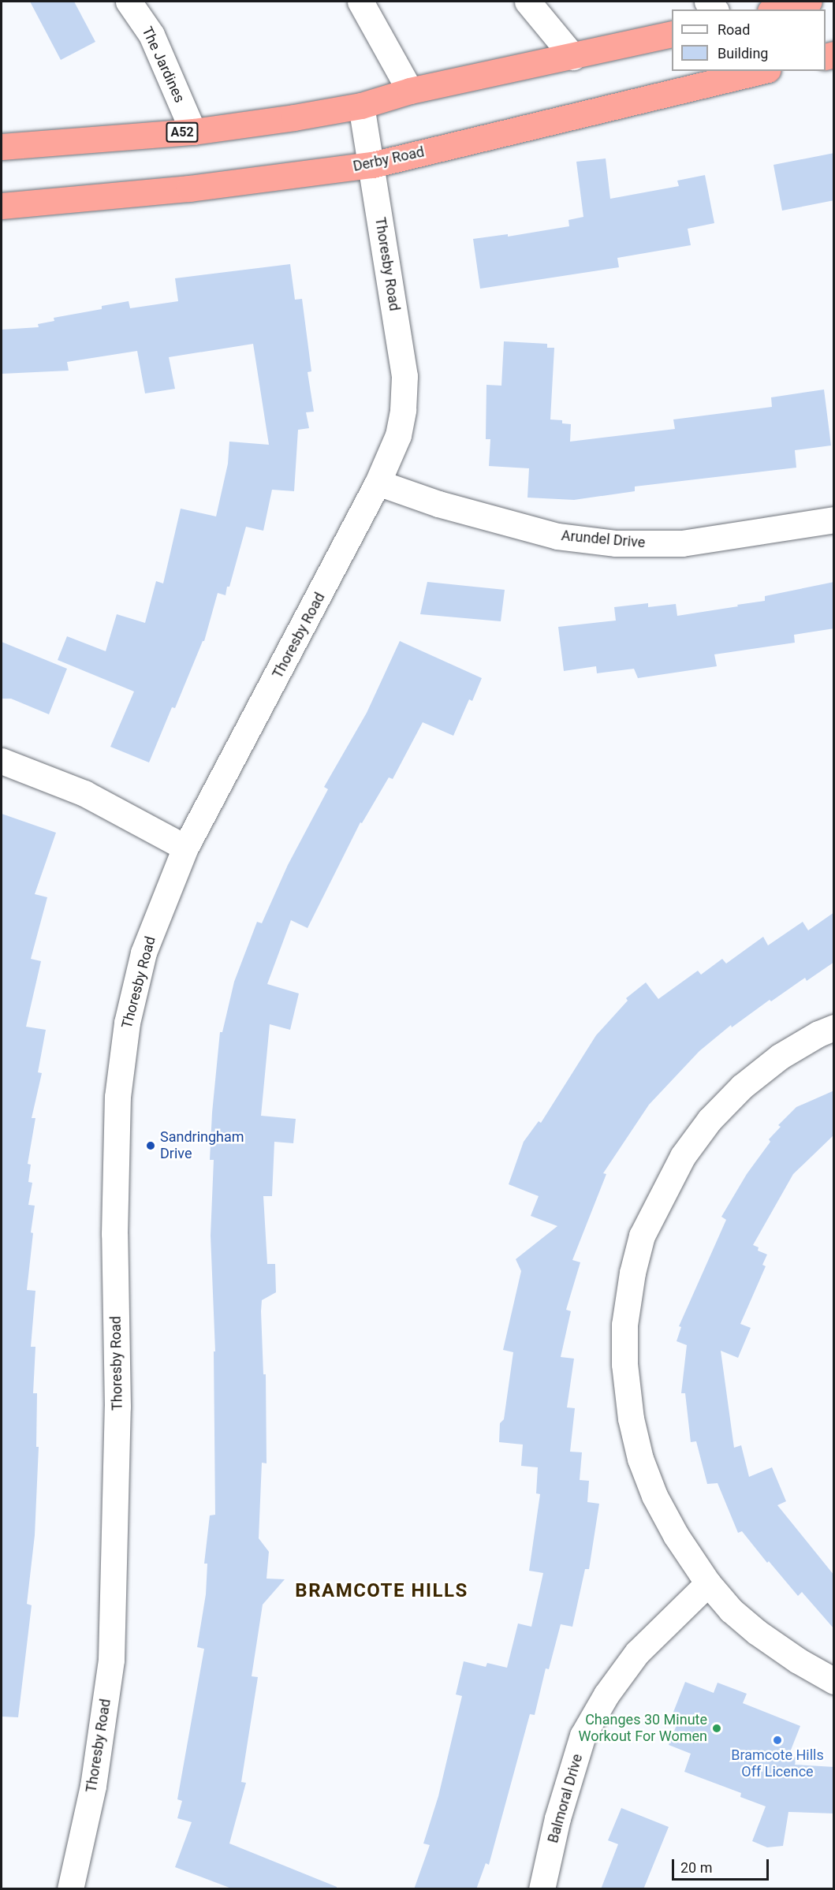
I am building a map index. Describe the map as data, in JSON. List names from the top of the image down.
{
  "streets": {
    "highway": ["A52", "Derby Road"],
    "street": [
      "The Jardines",
      "Thoresby Road",
      "Arundel Drive",
      "Balmoral Drive"
    ]
  },
  "crossings": [
    ["The Jardines", "A52"],
    ["A52", "Thoresby Road"],
    ["Derby Road", "Thoresby Road"],
    ["Thoresby Road", "Arundel Drive"]
  ],
  "districts": ["BRAMCOTE HILLS"],
  "places": ["Sandringham Drive", "Changes 30 Minute Workout For Women", "Bramcote Hills Off Licence"],
  "legend": ["Road", "Building"],
  "scale_bar": "20 m"
}
